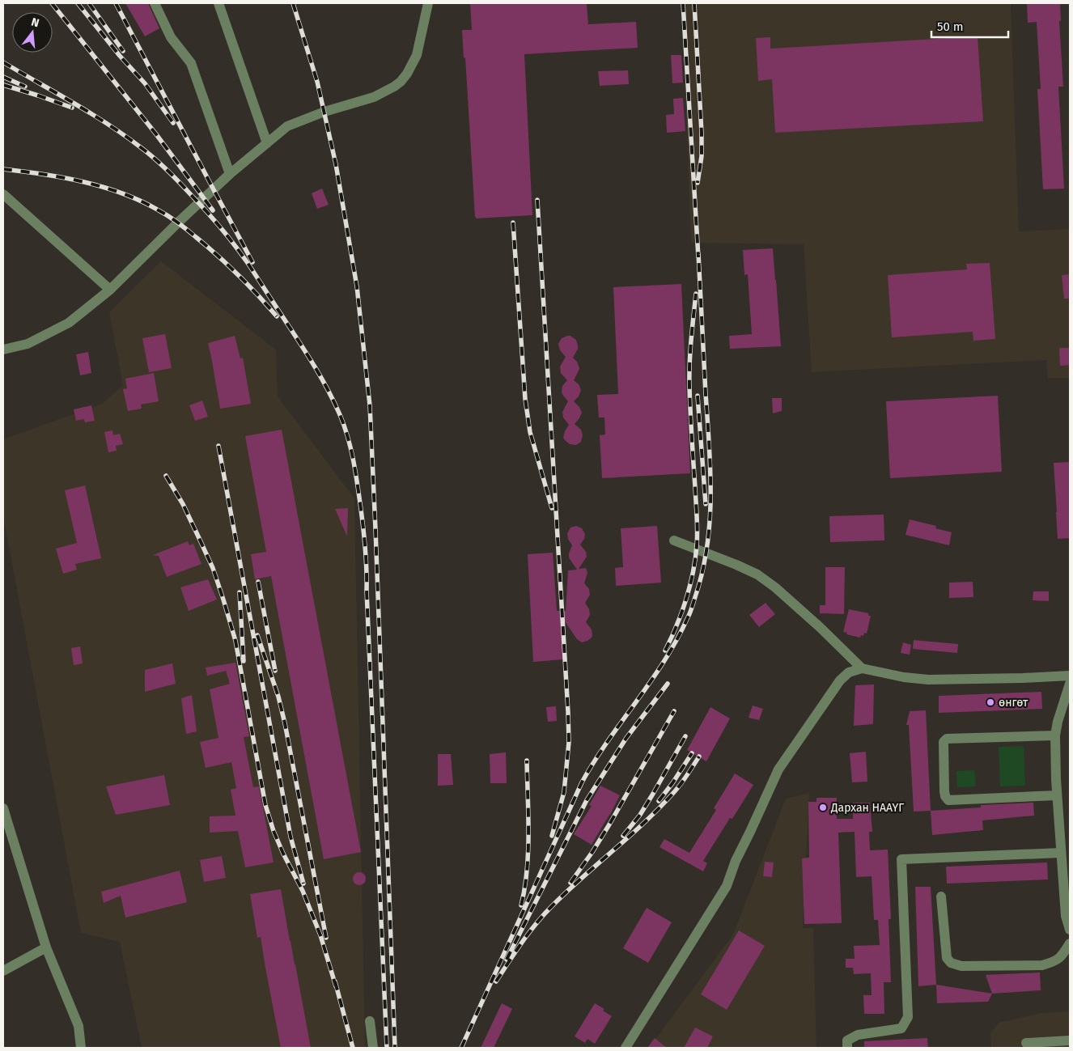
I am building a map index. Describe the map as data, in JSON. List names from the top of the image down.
{
  "places": ["өнгөт", "Дархан НААҮГ"],
  "scale_bar": "50 m",
  "north": "top"
}
